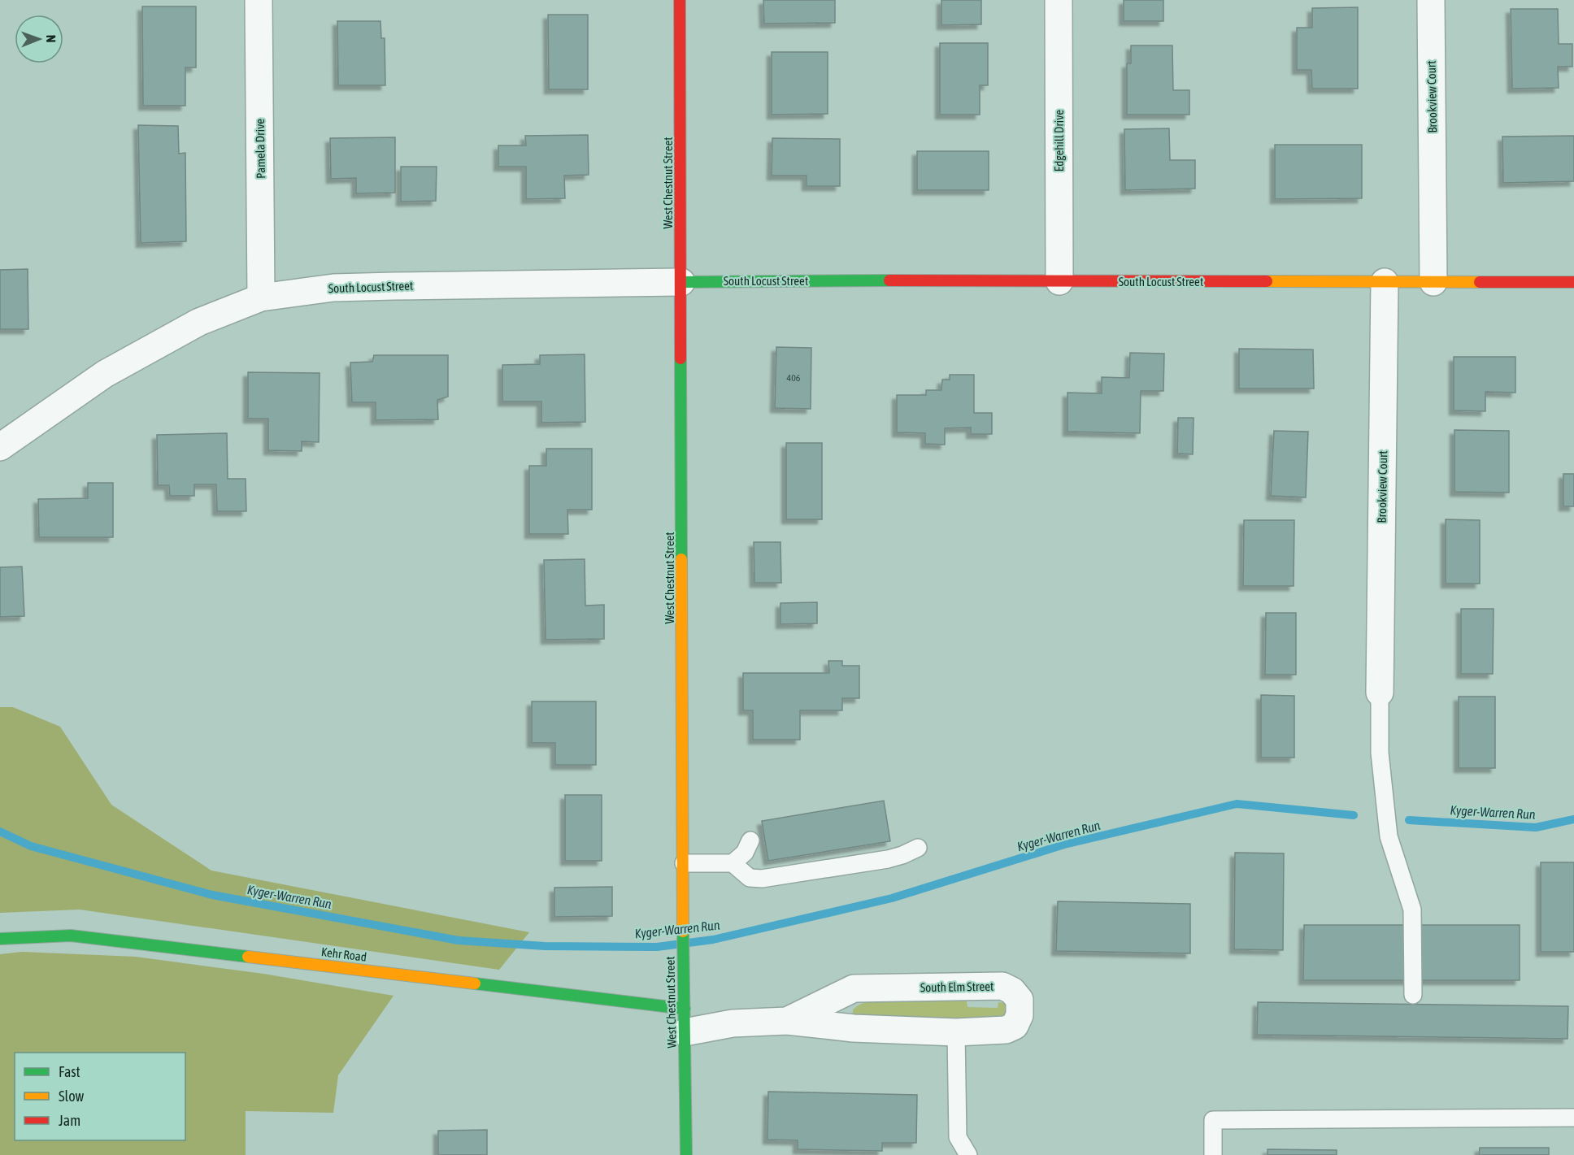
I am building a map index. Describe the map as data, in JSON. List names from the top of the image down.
{
  "streets": {
    "street": [
      "Brookview Court",
      "Edgehill Drive",
      "Pamela Drive",
      "West Chestnut Street",
      "South Locust Street",
      "Kehr Road",
      "South Elm Street"
    ]
  },
  "crossings": [
    ["Brookview Court", "South Locust Street"],
    ["Edgehill Drive", "South Locust Street"],
    ["Pamela Drive", "South Locust Street"],
    ["West Chestnut Street", "South Locust Street"],
    ["West Chestnut Street", "Kehr Road"],
    ["West Chestnut Street", "South Elm Street"],
    ["Kehr Road", "South Elm Street"]
  ],
  "water": ["Kyger-Warren Run"],
  "house_numbers": ["406"],
  "legend": ["Fast", "Slow", "Jam"],
  "north": "right"
}
